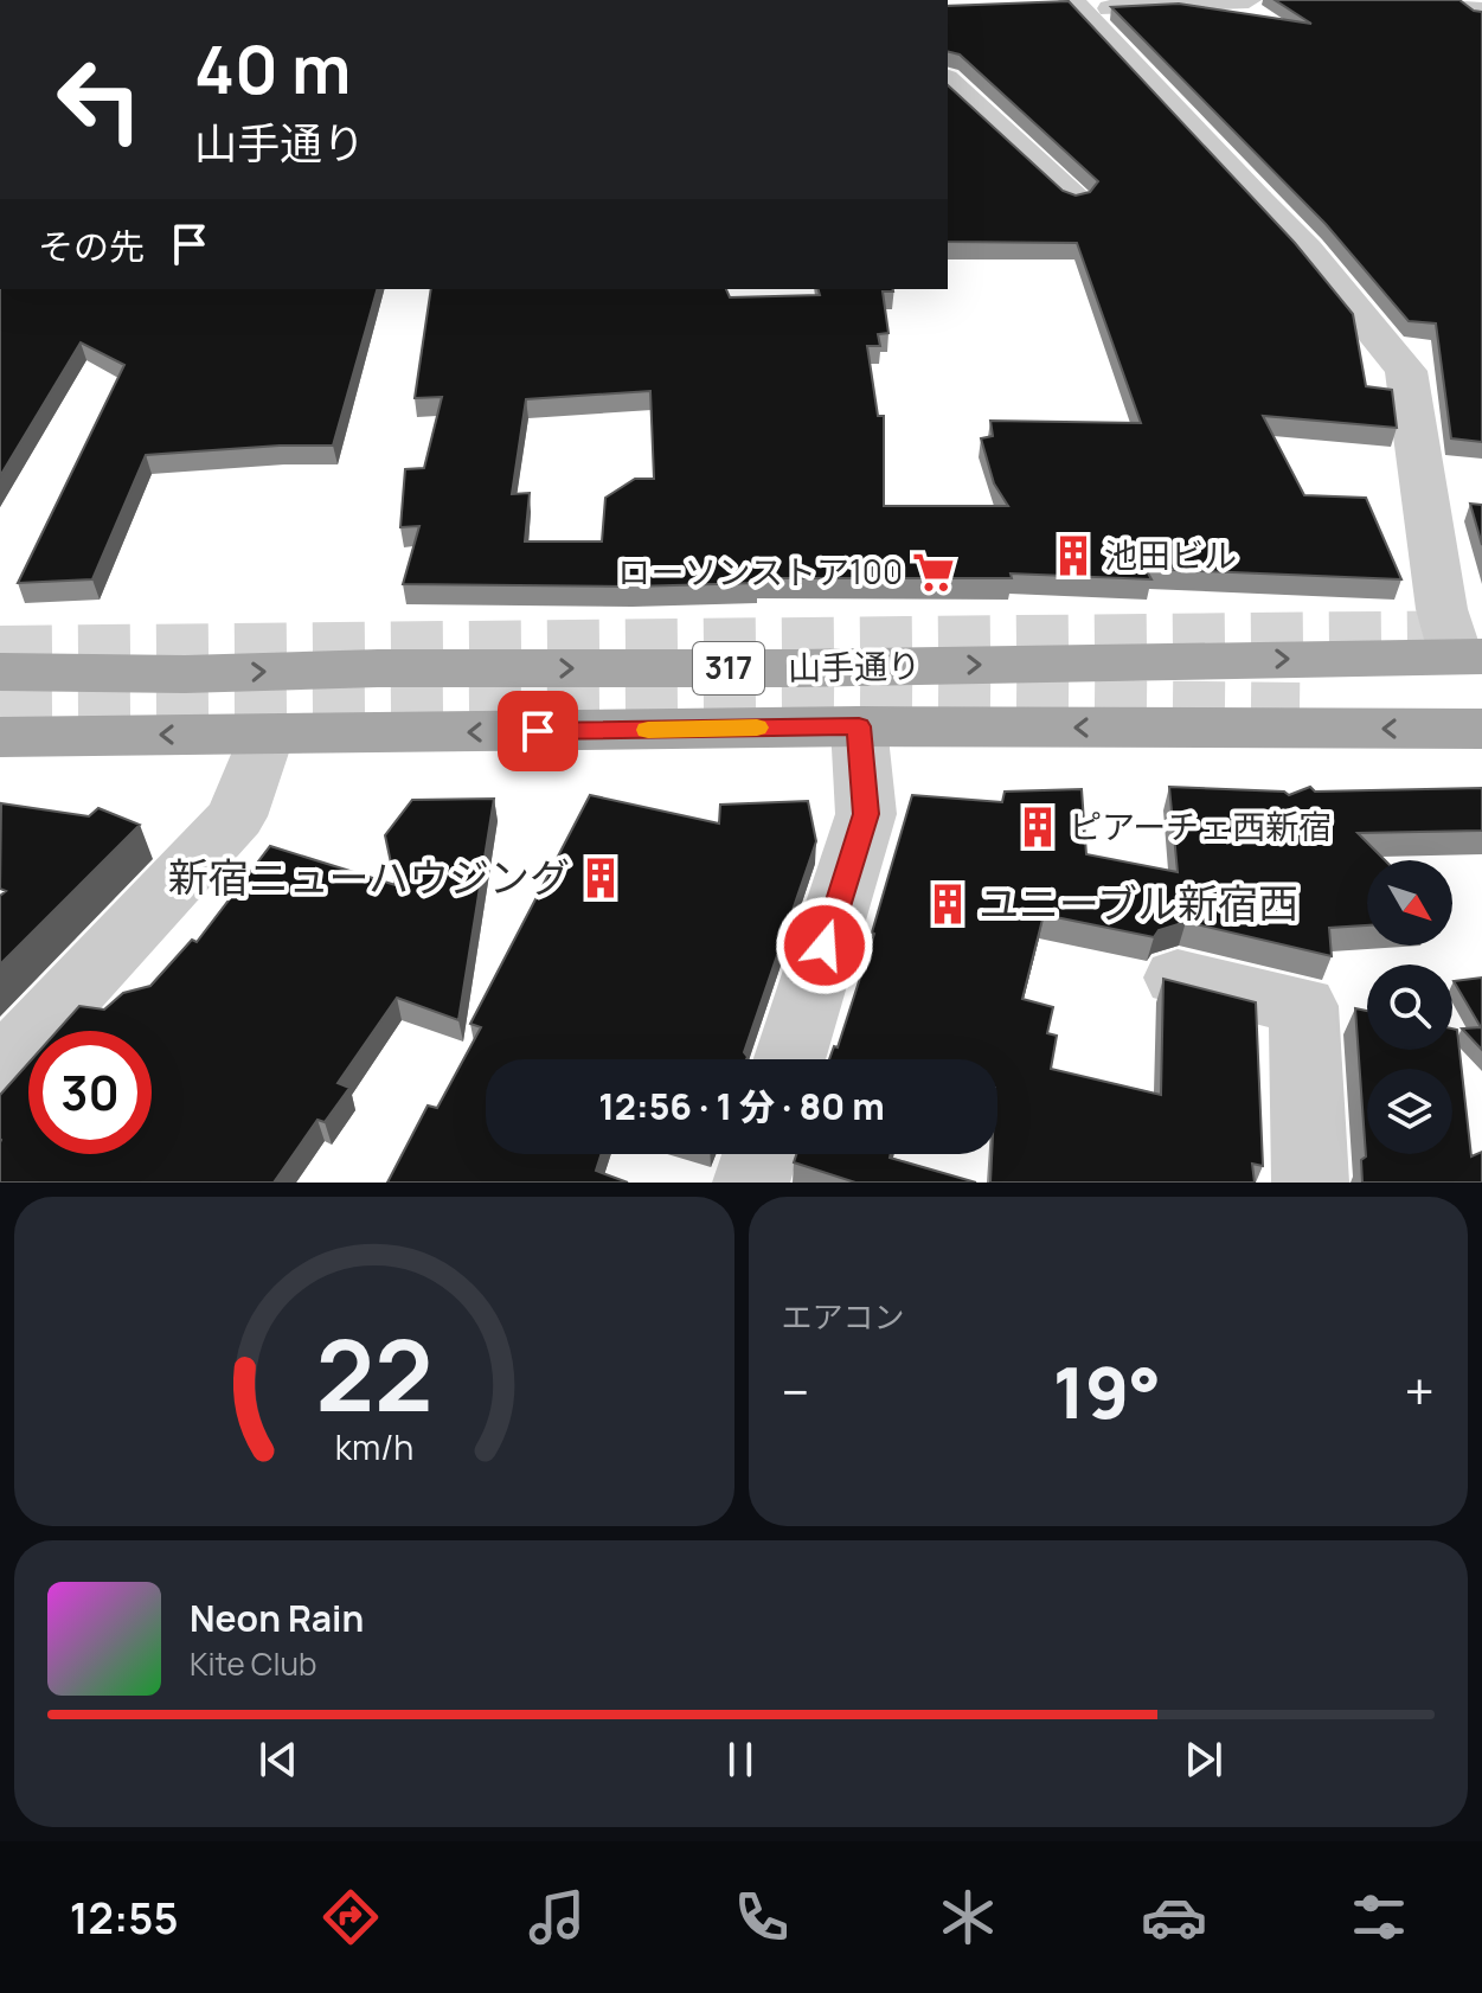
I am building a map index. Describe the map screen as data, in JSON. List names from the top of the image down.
{
  "streets": {
    "main road": ["山手通り", "317"]
  },
  "places": {
    "building": [
      "池田ビル",
      "ピアーチェ西新宿",
      "新宿ニューハウジング",
      "ユニーブル新宿西"
    ],
    "supermarket": ["ローソンストア100"]
  },
  "north": "bottom right",
  "page": {
    "turn": ["40 m", "山手通り"],
    "then": "その先",
    "limit": "30",
    "trip": "12:56 · 1 分 · 80 m",
    "tile": "エアコン",
    "heat": ["−", "19°", "+"],
    "song": ["Neon Rain", "Kite Club"],
    "tabs": "12:55",
    "gauge": ["22", "km/h"]
  }
}
